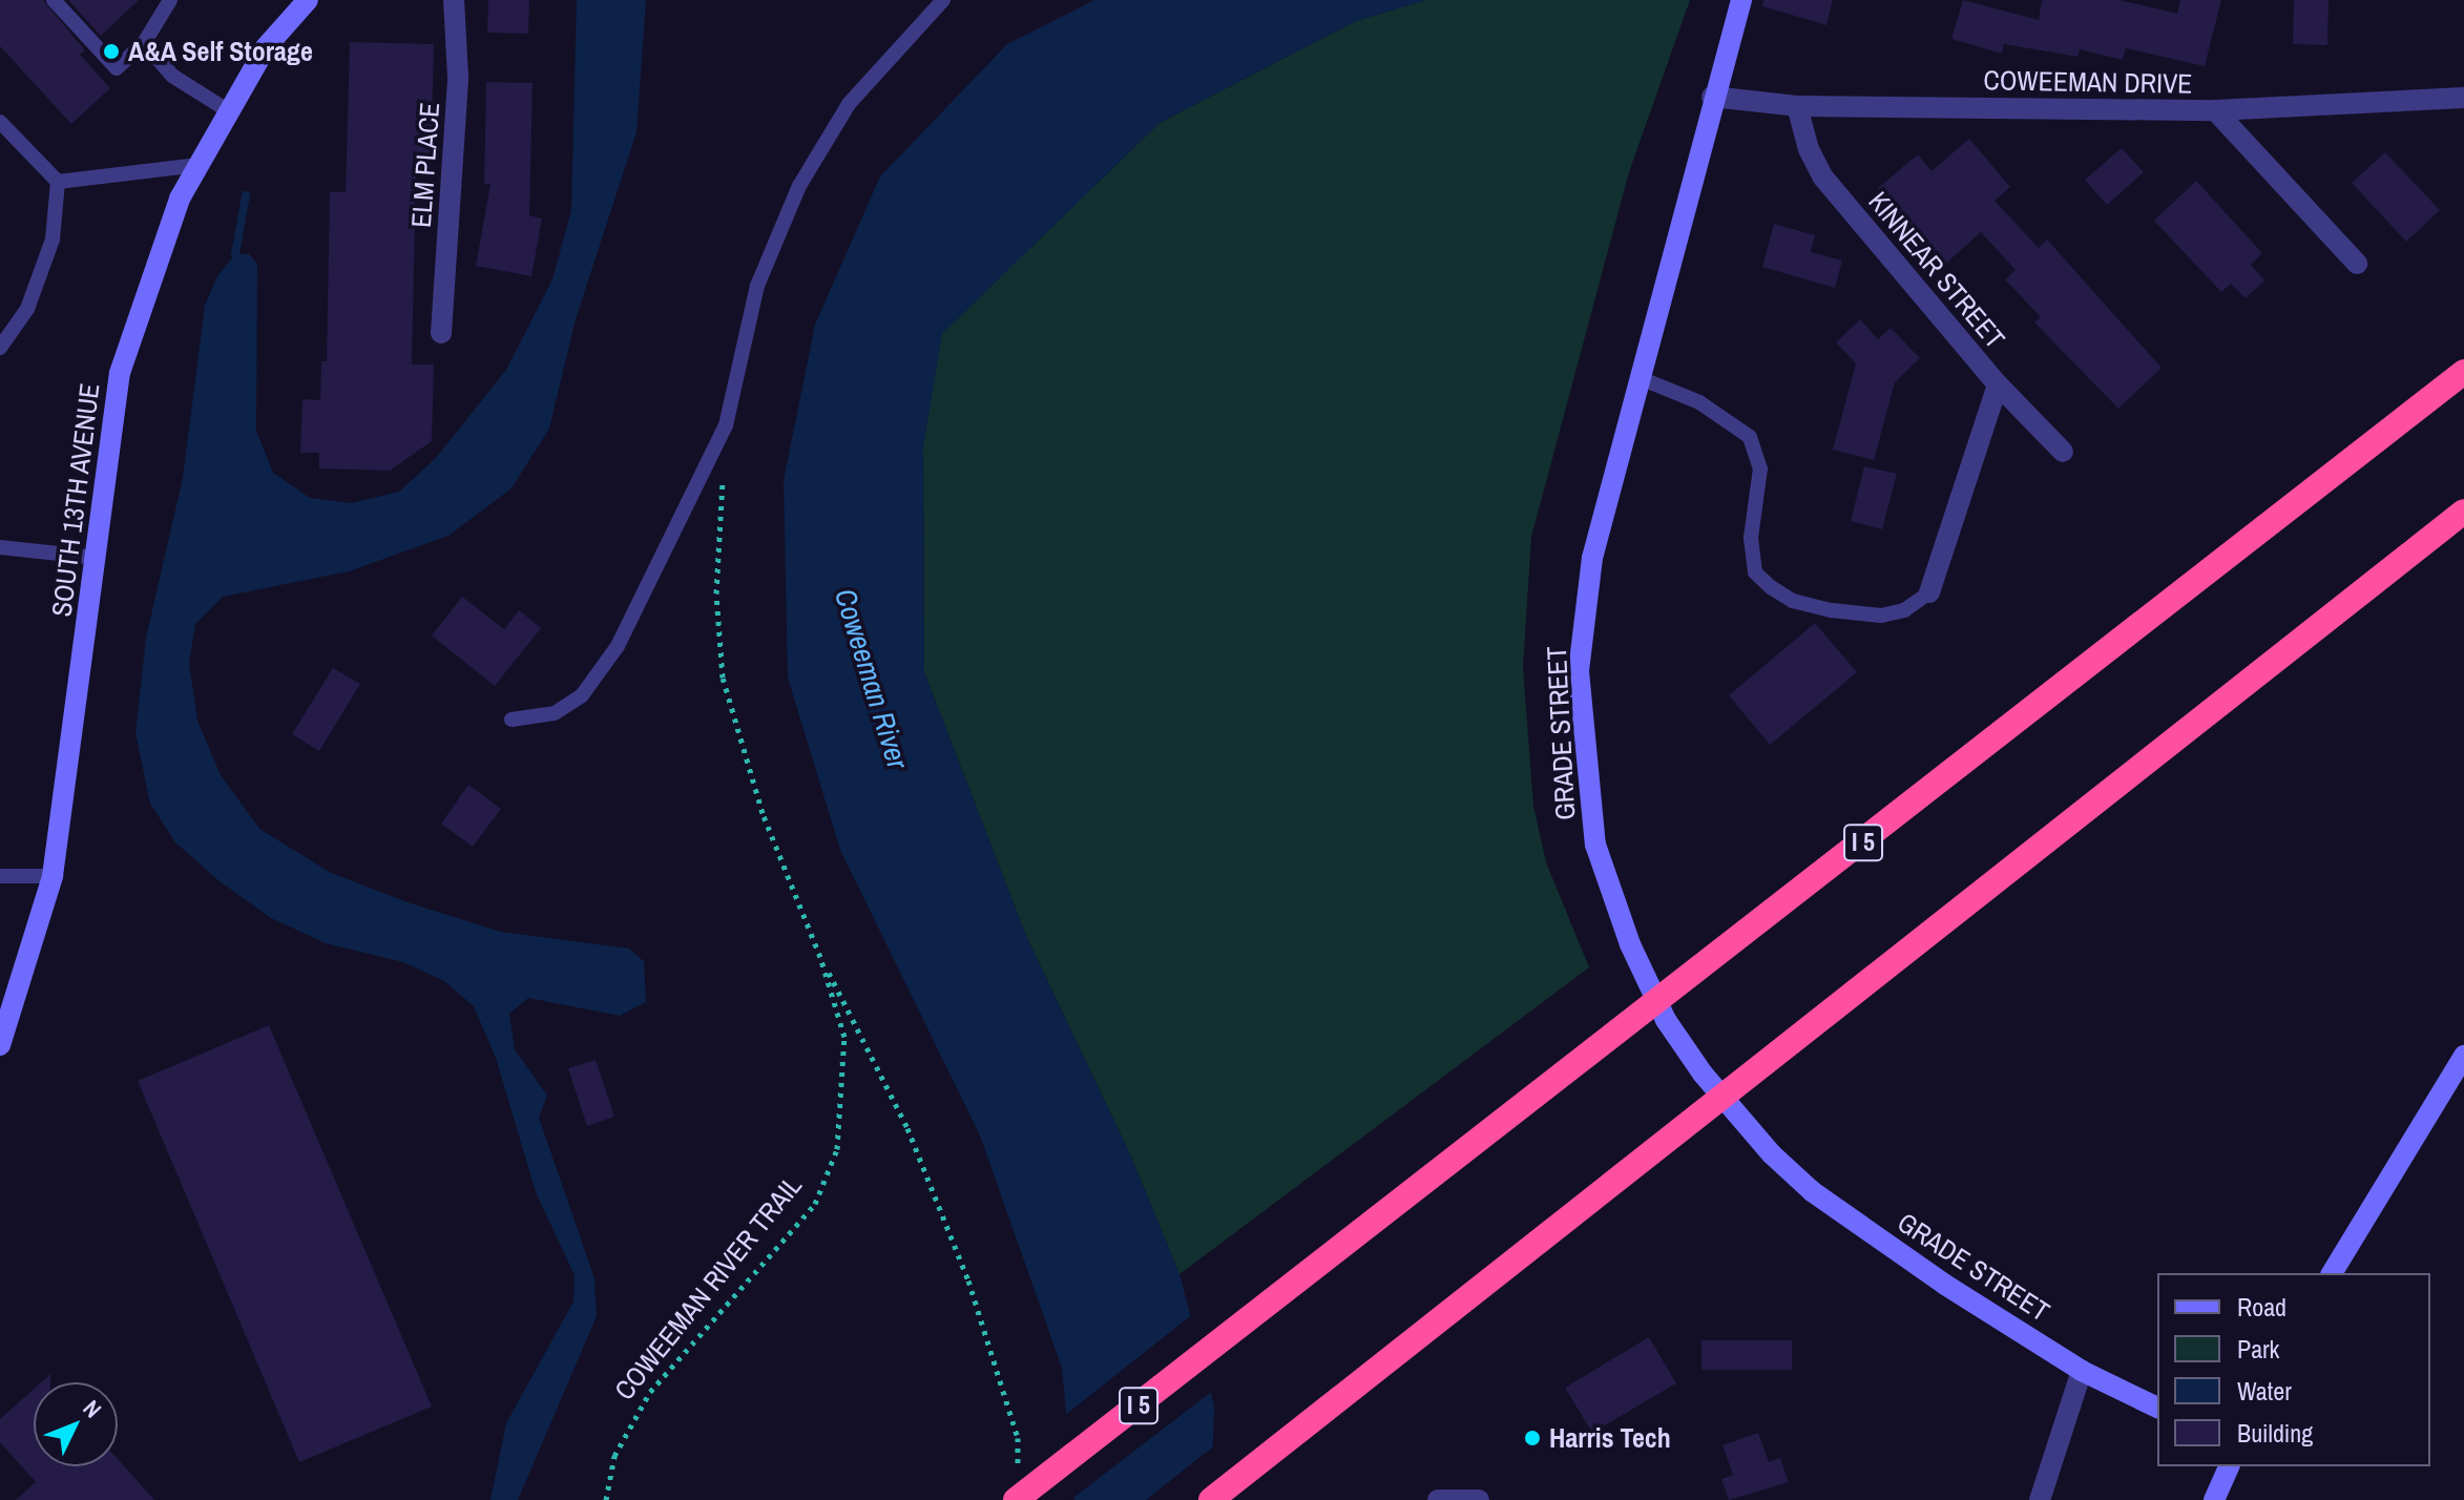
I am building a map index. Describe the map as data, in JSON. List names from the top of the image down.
{
  "streets": {
    "highway": ["I 5"],
    "main road": ["SOUTH 13TH AVENUE", "GRADE STREET"],
    "street": ["COWEEMAN DRIVE", "ELM PLACE", "KINNEAR STREET"],
    "path": ["COWEEMAN RIVER TRAIL"]
  },
  "crossings": [
    ["COWEEMAN DRIVE", "KINNEAR STREET"],
    ["COWEEMAN DRIVE", "GRADE STREET"]
  ],
  "water": ["Coweeman River"],
  "places": ["A&A Self Storage", "Harris Tech"],
  "legend": [
    "Road",
    "Park",
    "Water",
    "Building"
  ],
  "north": "top right"
}
